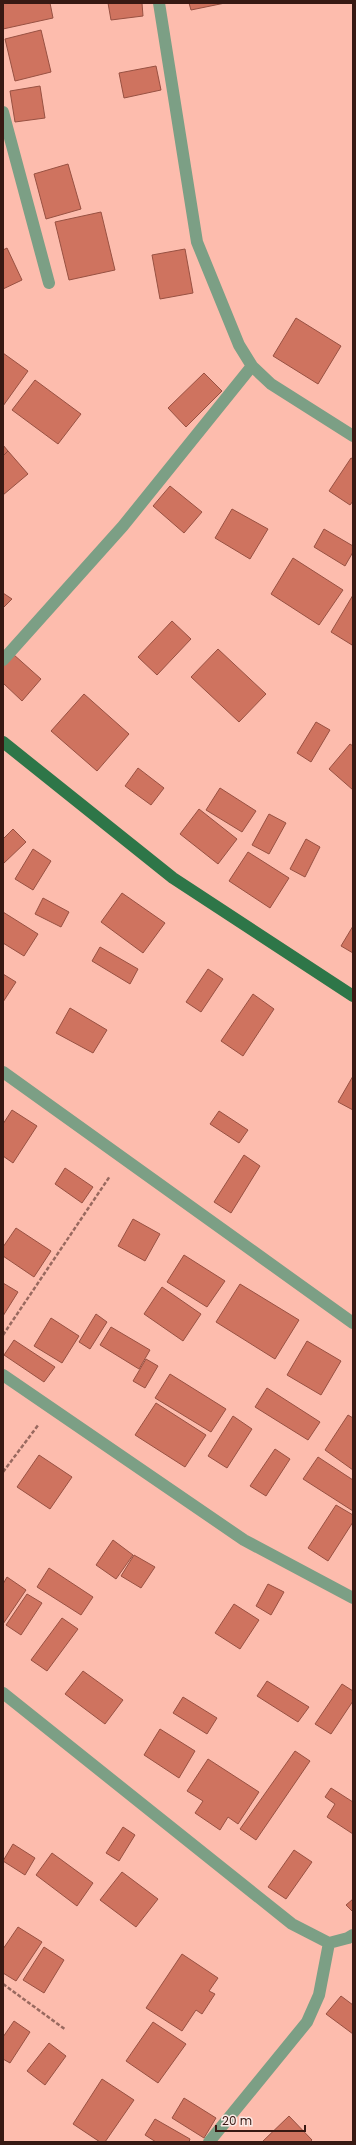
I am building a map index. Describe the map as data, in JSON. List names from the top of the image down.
{
  "scale_bar": "20 m"
}
